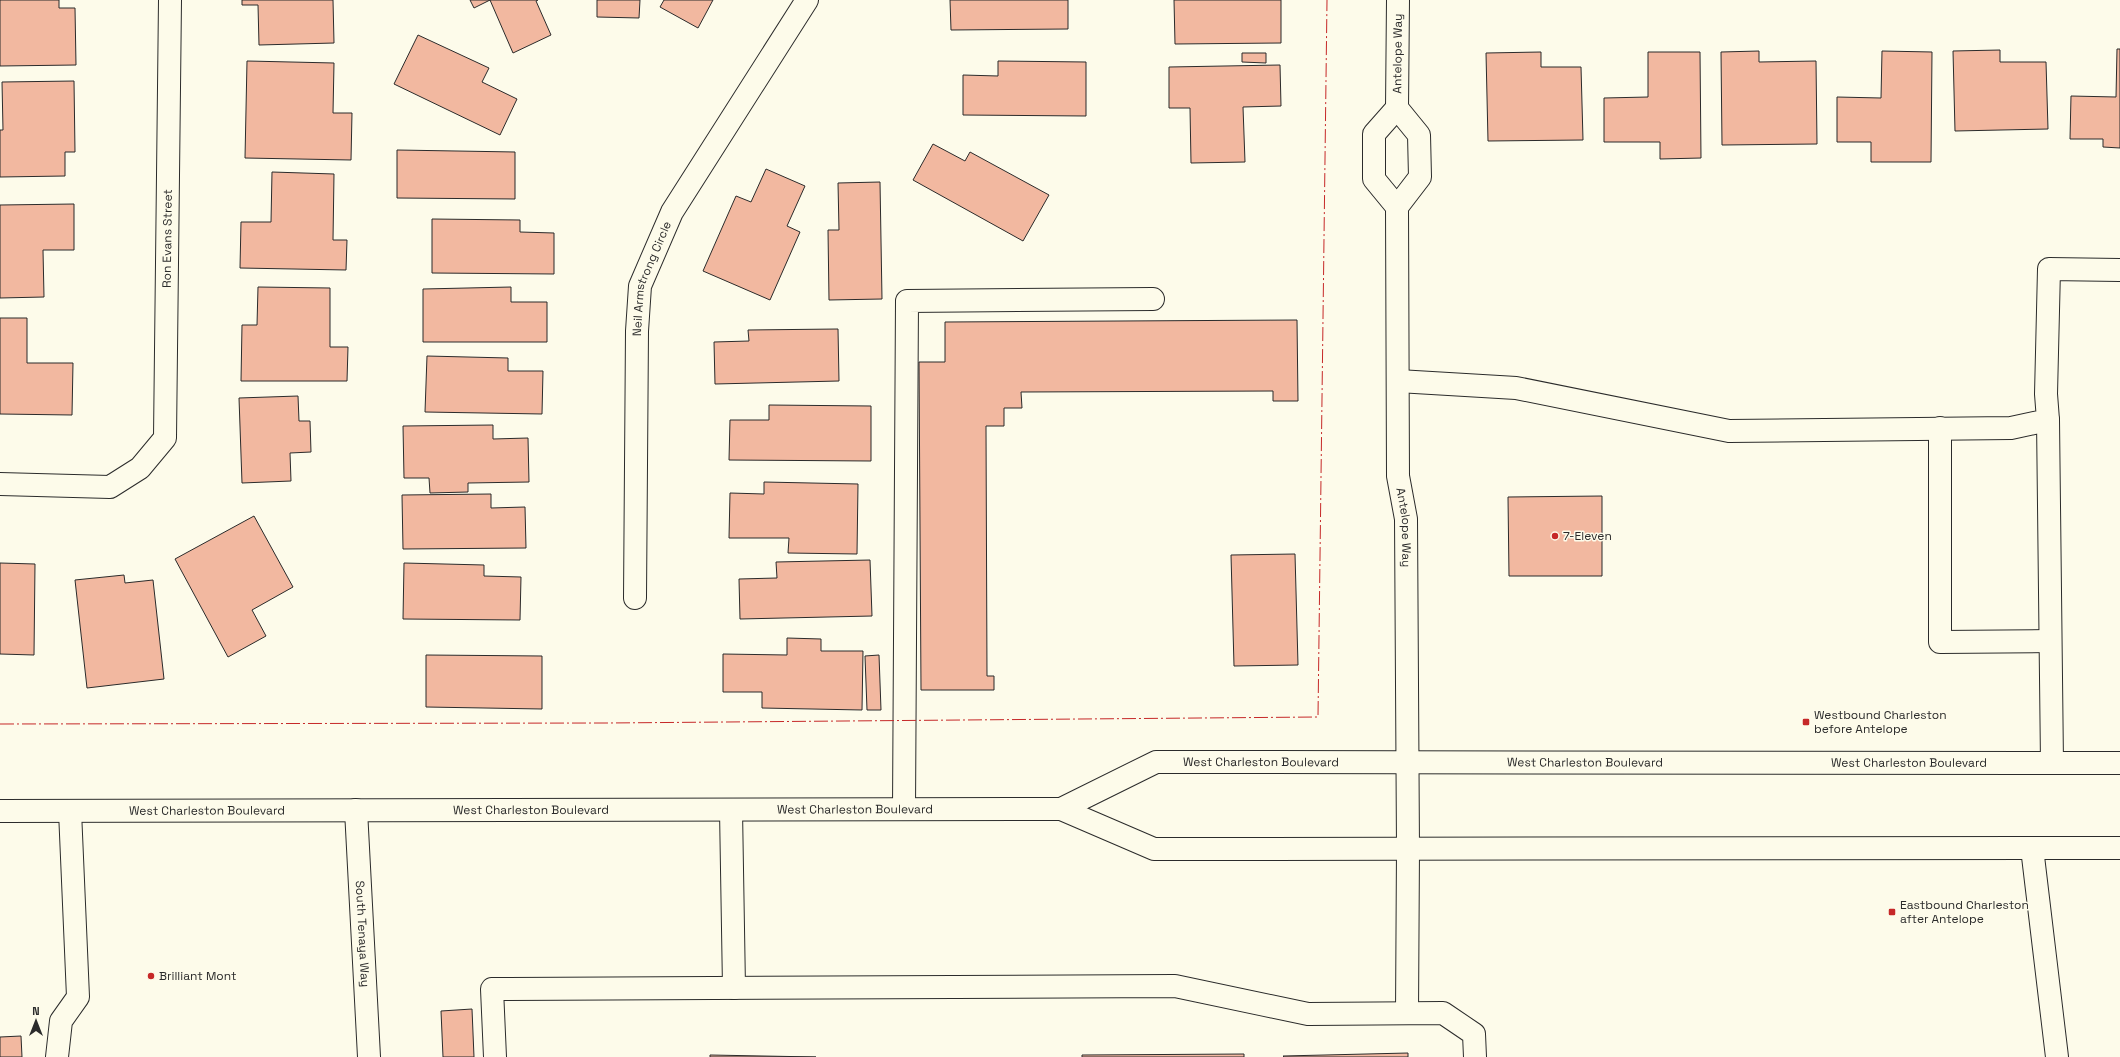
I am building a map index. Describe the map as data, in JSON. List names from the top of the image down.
{
  "streets": {
    "main road": [
      "Antelope Way",
      "Ron Evans Street",
      "Neil Armstrong Circle",
      "West Charleston Boulevard",
      "South Tenaya Way"
    ]
  },
  "crossings": [
    ["Antelope Way", "West Charleston Boulevard"],
    ["West Charleston Boulevard", "South Tenaya Way"]
  ],
  "places": {
    "other": ["7-Eleven", "Brilliant Mont"],
    "transit": ["Westbound Charleston before Antelope", "Eastbound Charleston after Antelope"]
  },
  "north": "top"
}
